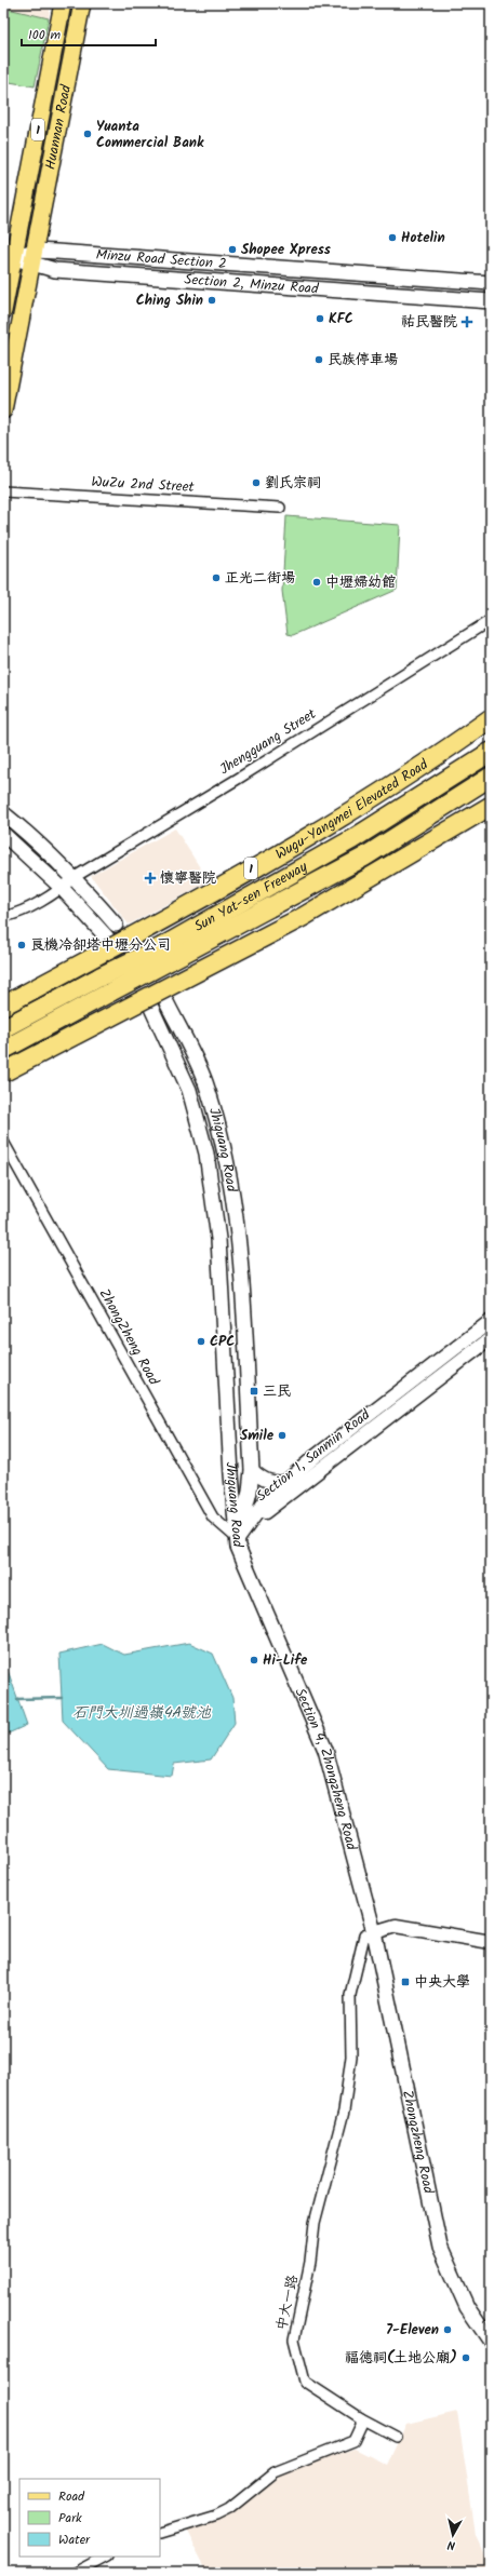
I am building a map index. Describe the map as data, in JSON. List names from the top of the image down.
{
  "streets": {
    "highway": ["1", "Wugu-Yangmei Elevated Road", "Sun Yat-sen Freeway"],
    "main road": [
      "Huannan Road",
      "Minzu Road Section 2",
      "Section 2, Minzu Road",
      "Jhiguang Road",
      "Section 4, Zhongzheng Road",
      "Zhongzheng Road"
    ],
    "street": [
      "WuZu 2nd Street",
      "Jhengguang Street",
      "ZhongZheng Road",
      "Section 1, Sanmin Road",
      "中大一路"
    ]
  },
  "crossings": [
    ["Huannan Road", "1"],
    ["Huannan Road", "Minzu Road Section 2"],
    ["Huannan Road", "Section 2, Minzu Road"],
    ["1", "Minzu Road Section 2"],
    ["1", "Section 2, Minzu Road"],
    ["Minzu Road Section 2", "Section 2, Minzu Road"],
    ["Jhiguang Road", "ZhongZheng Road"],
    ["Jhiguang Road", "Section 1, Sanmin Road"],
    ["Jhiguang Road", "Section 4, Zhongzheng Road"],
    ["ZhongZheng Road", "Section 1, Sanmin Road"],
    ["ZhongZheng Road", "Section 4, Zhongzheng Road"],
    ["Section 1, Sanmin Road", "Section 4, Zhongzheng Road"],
    ["Section 4, Zhongzheng Road", "Zhongzheng Road"],
    ["Section 4, Zhongzheng Road", "中大一路"],
    ["Zhongzheng Road", "中大一路"]
  ],
  "water": ["石門大圳過嶺4A號池"],
  "places": {
    "other": [
      "Yuanta Commercial Bank",
      "Hotelin",
      "Shopee Xpress",
      "Ching Shin",
      "KFC",
      "民族停車場",
      "劉氏宗祠",
      "正光二街場",
      "中壢婦幼館",
      "良機冷卻塔中壢分公司",
      "CPC",
      "Smile",
      "Hi-Life",
      "7-Eleven",
      "福德祠(土地公廟)"
    ],
    "health": ["祐民醫院", "懷寧醫院"],
    "transit": ["三民", "中央大學"]
  },
  "legend": ["Road", "Park", "Water"],
  "scale_bar": "100 m",
  "north": "bottom"
}
